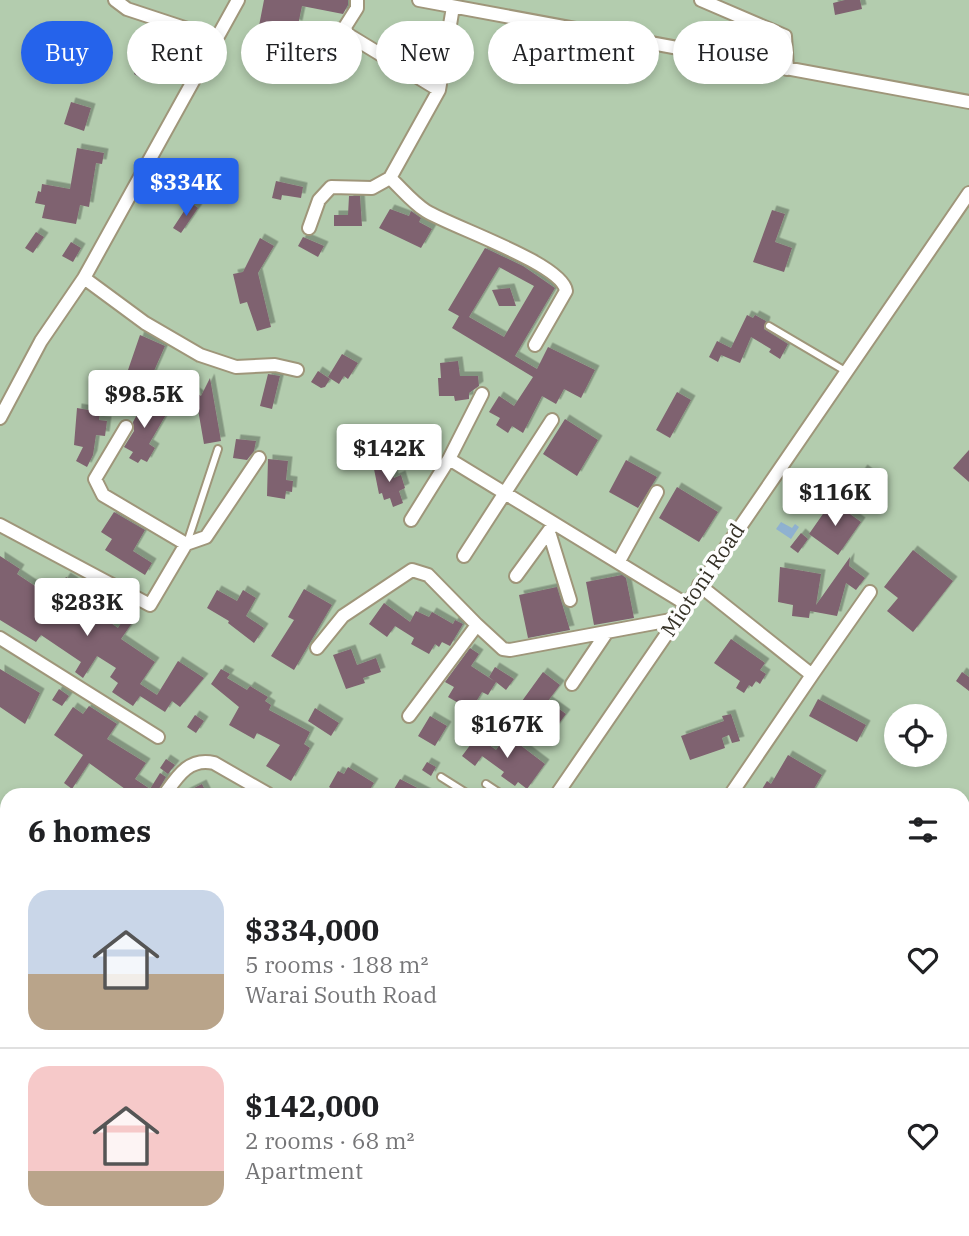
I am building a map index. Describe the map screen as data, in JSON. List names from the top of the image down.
{
  "streets": {
    "street": ["Miotoni Road"]
  },
  "page": {
    "chip": [
      "Buy",
      "Rent",
      "Filters",
      "New",
      "Apartment",
      "House"
    ],
    "price": [
      "$334K",
      "$98.5K",
      "$142K",
      "$116K",
      "$283K",
      "$167K"
    ],
    "heading": "6 homes",
    "list": [
      {
        "name": "$334,000",
        "note": "5 rooms · 188 m² · Warai South Road"
      },
      {
        "name": "$142,000",
        "note": "2 rooms · 68 m² · Apartment"
      }
    ]
  }
}
